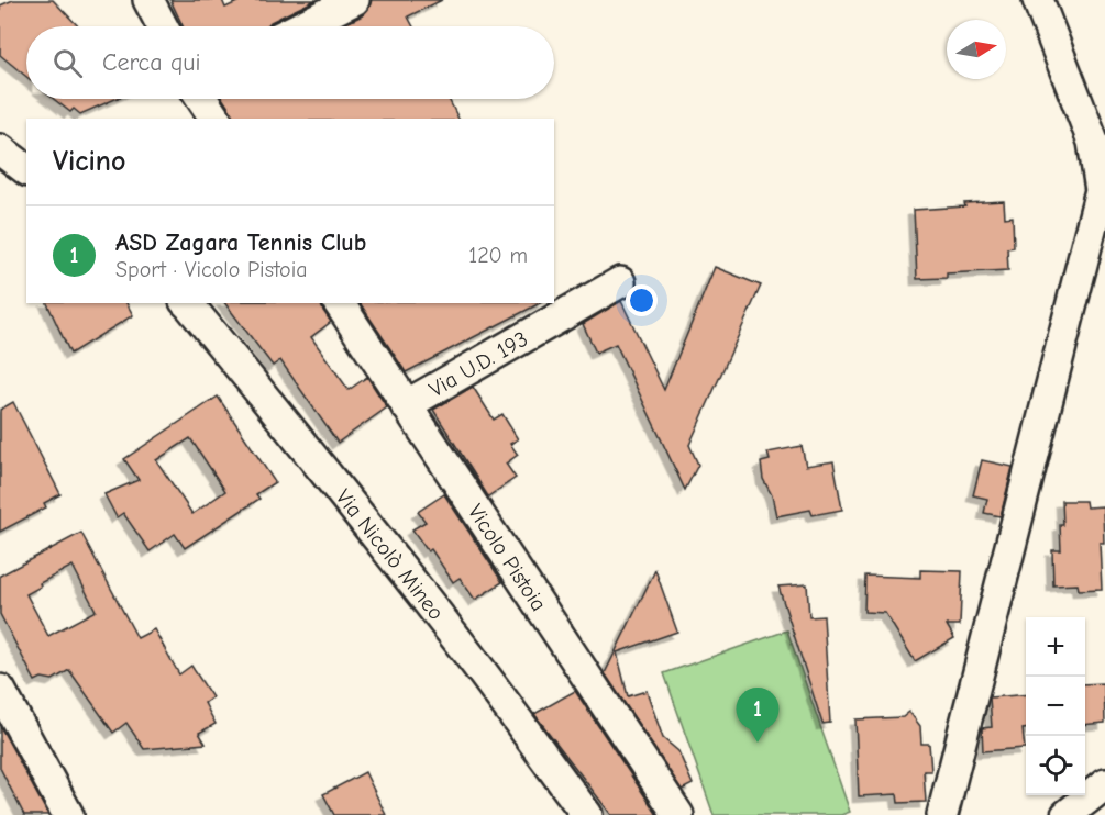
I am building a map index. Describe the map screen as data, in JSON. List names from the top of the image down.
{
  "streets": {
    "street": ["Via U.D. 193", "Via Nicolò Mineo", "Vicolo Pistoia"]
  },
  "crossings": [
    ["Via U.D. 193", "Vicolo Pistoia"]
  ],
  "north": "right",
  "page": {
    "search": "Cerca qui",
    "heading": "Vicino",
    "list": [
      {
        "mark": "1",
        "name": "ASD Zagara Tennis Club",
        "note": "Sport · Vicolo Pistoia",
        "value": "120 m"
      }
    ],
    "map_buttons": ["+", "−"],
    "pins": "1"
  }
}
